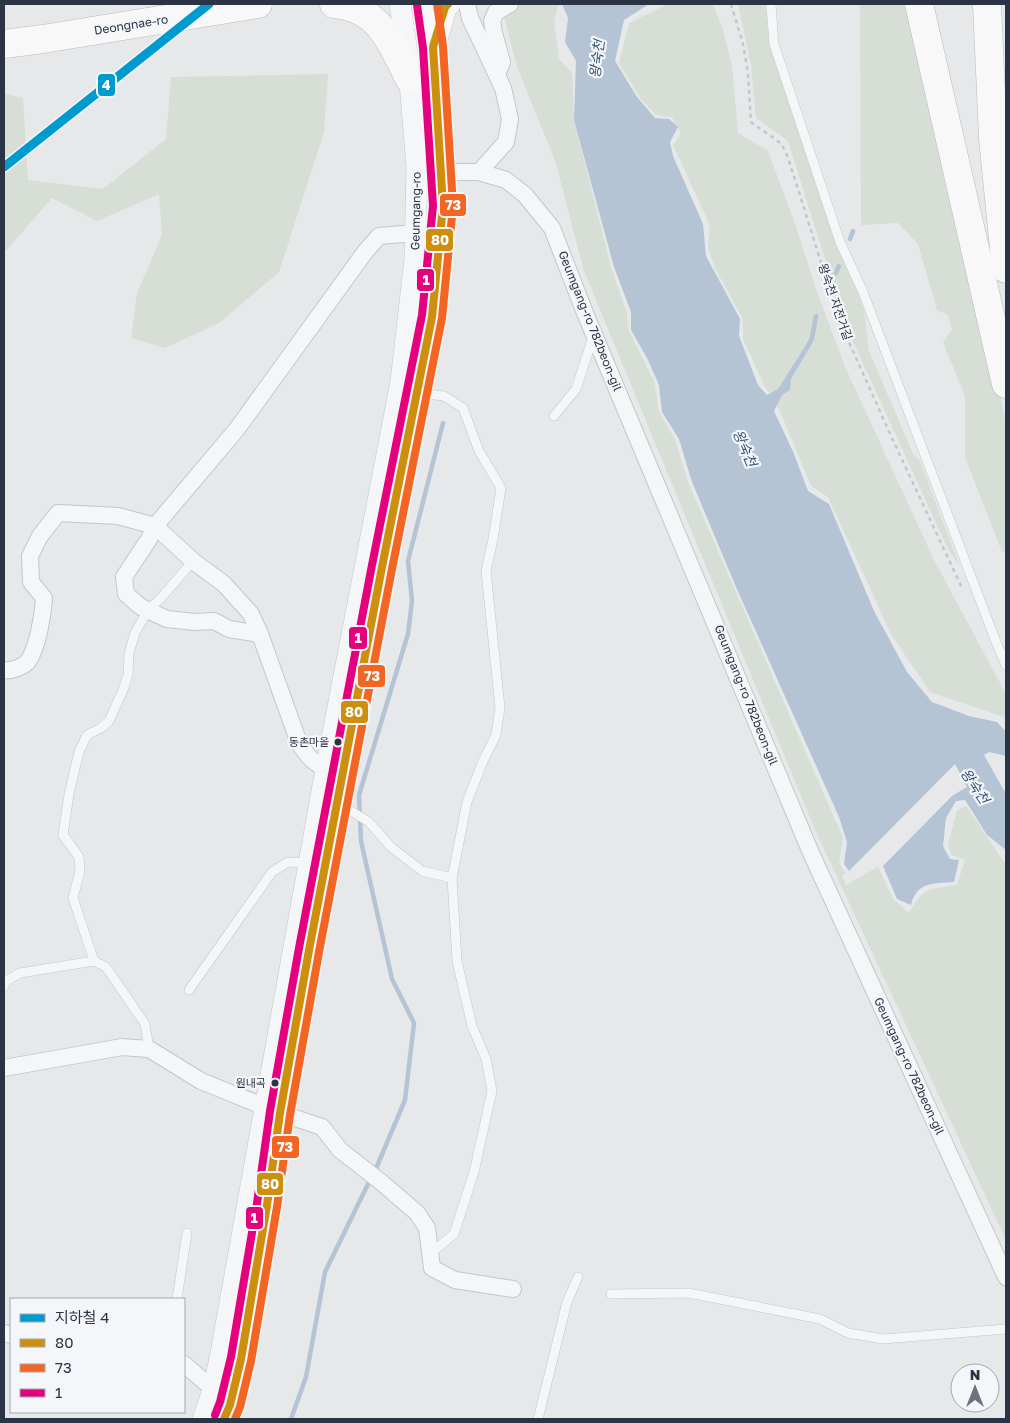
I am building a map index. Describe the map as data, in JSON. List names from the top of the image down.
{
  "streets": {
    "highway": ["Deongnae-ro"],
    "street": ["Geumgang-ro", "Geumgang-ro 782beon-gil"],
    "path": ["왕숙천 자전거길"]
  },
  "crossings": [
    ["Geumgang-ro", "Geumgang-ro 782beon-gil"]
  ],
  "water": ["왕숙천"],
  "places": ["동촌마을", "원내곡"],
  "lines": [
    "metro line 4",
    "transit line 80",
    "transit line 73",
    "transit line 1"
  ],
  "legend": [
    "지하철 4",
    "80",
    "73",
    "1"
  ],
  "north": "top"
}
